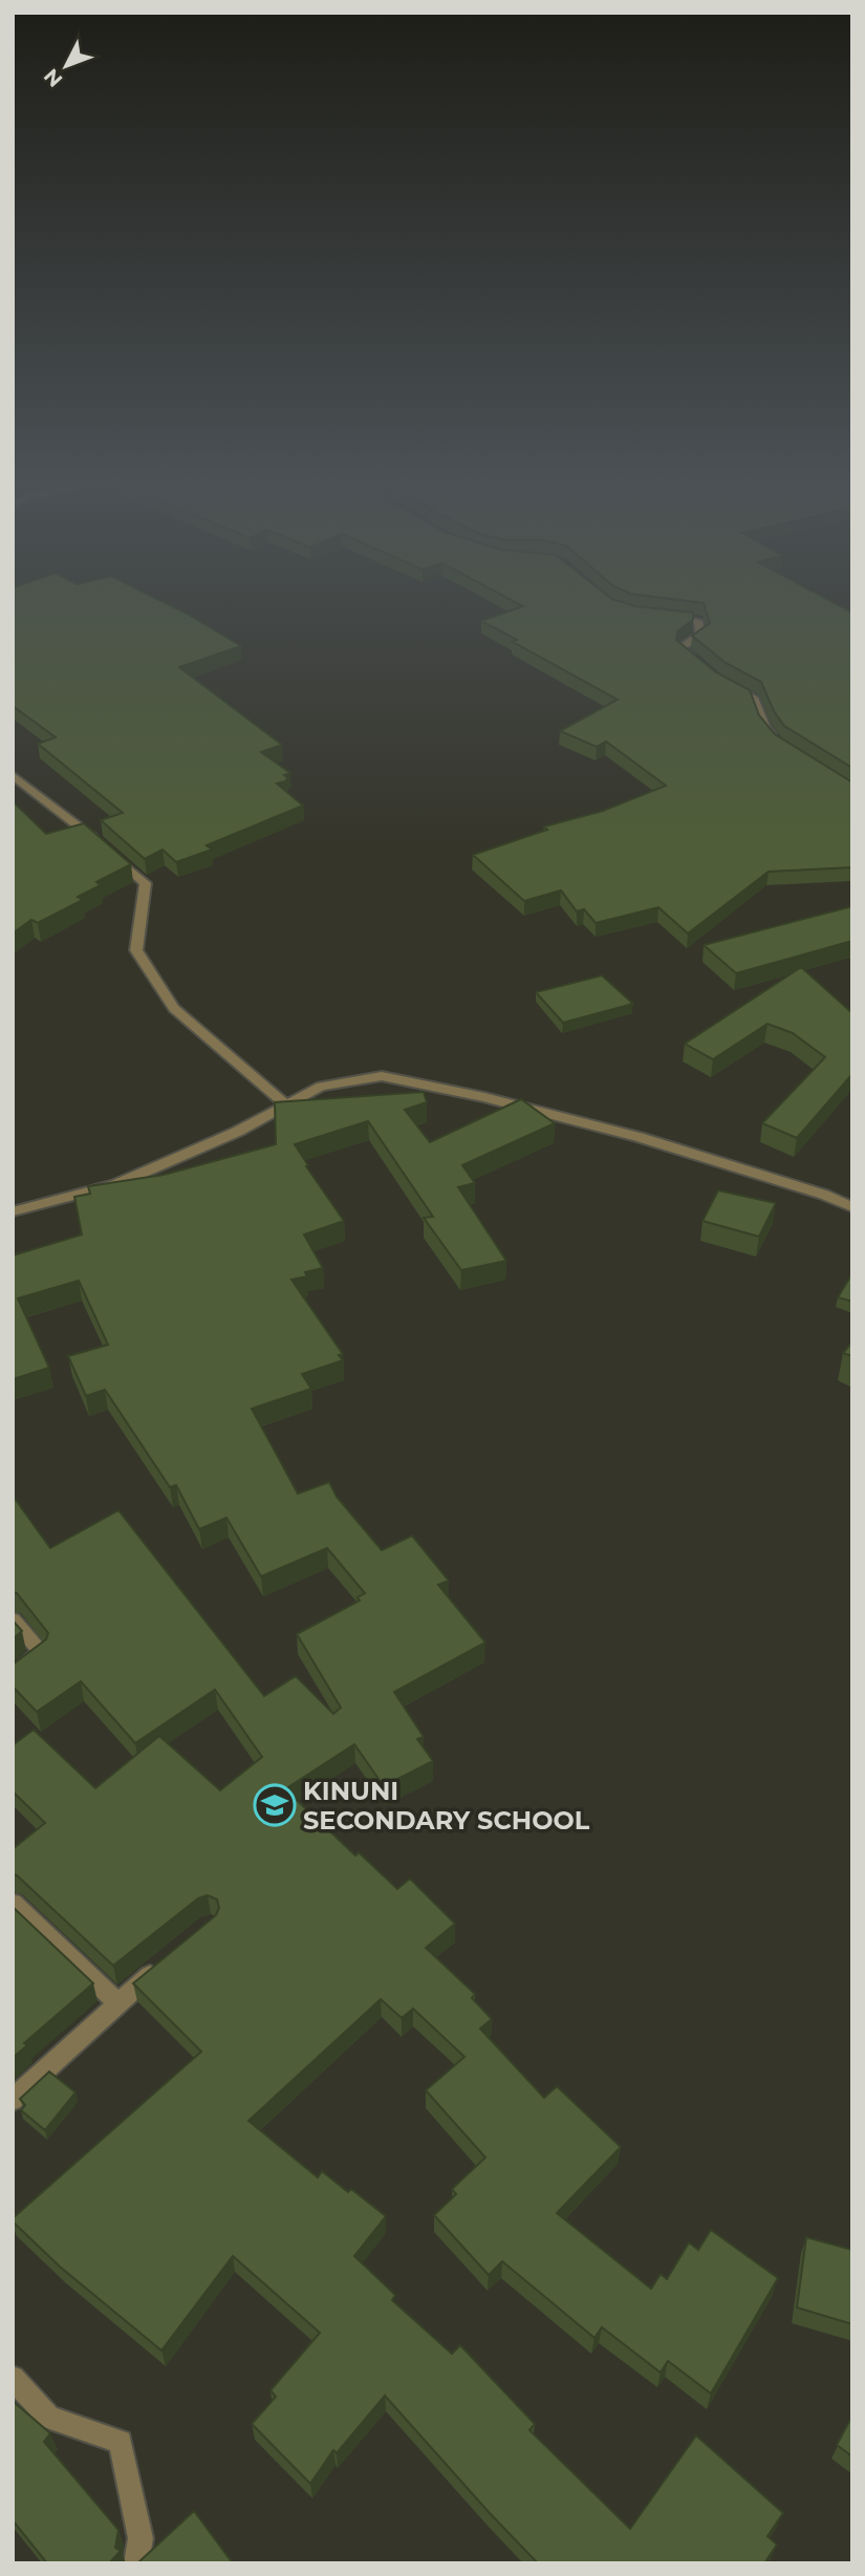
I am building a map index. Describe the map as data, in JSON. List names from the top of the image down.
{
  "places": {
    "school or university": ["KINUNI SECONDARY SCHOOL"]
  },
  "north": "bottom left"
}
